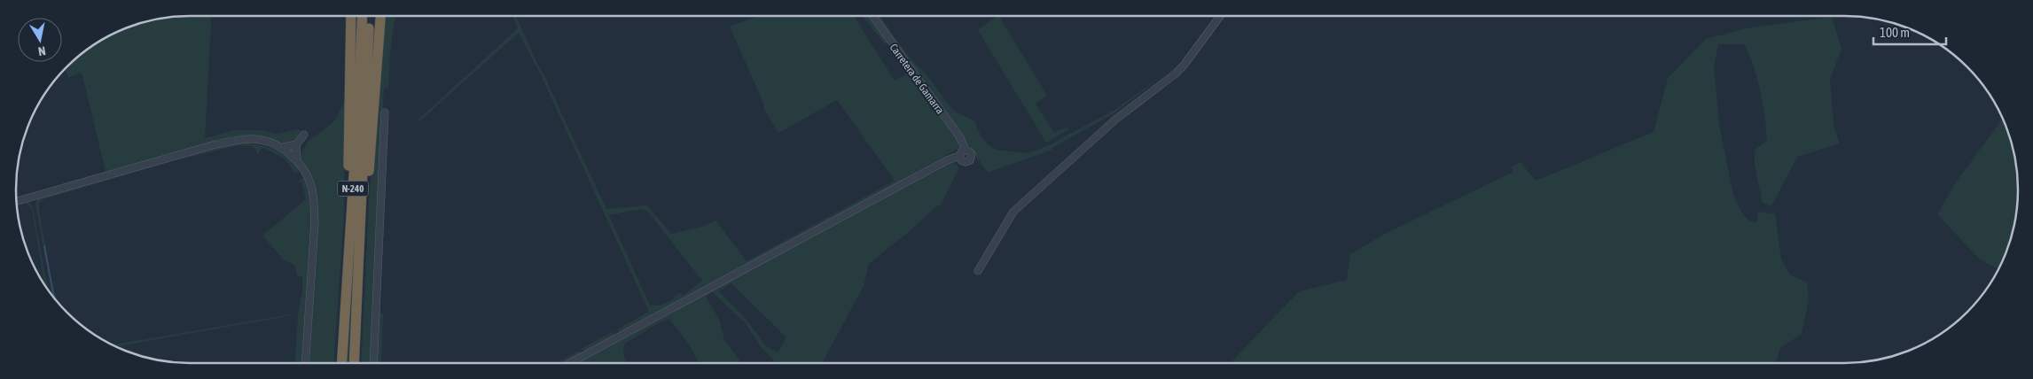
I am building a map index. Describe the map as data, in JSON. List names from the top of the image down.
{
  "streets": {
    "highway": ["N-240"],
    "street": ["Carretera de Gamarra"]
  },
  "scale_bar": "100 m",
  "north": "bottom"
}
